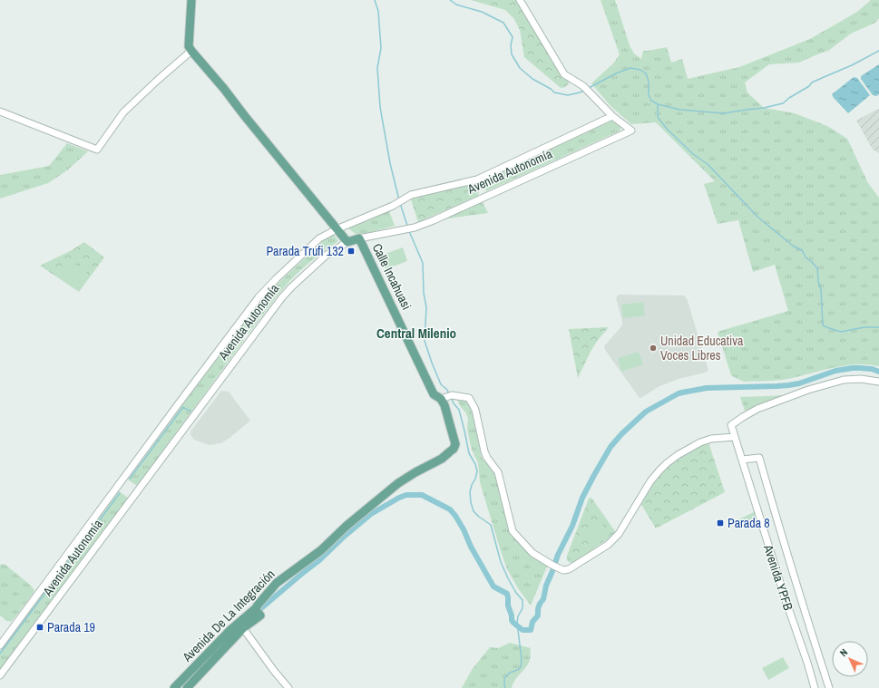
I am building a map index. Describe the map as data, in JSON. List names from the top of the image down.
{
  "streets": {
    "main road": ["Avenida Autonomía", "Calle Incahuasi", "Avenida De La Integración"],
    "street": ["Avenida YPFB"]
  },
  "crossings": [
    ["Avenida Autonomía", "Calle Incahuasi"],
    ["Calle Incahuasi", "Avenida De La Integración"]
  ],
  "districts": ["Central Milenio"],
  "places": {
    "transit": ["Parada Trufi 132", "Parada 8", "Parada 19"],
    "other": ["Unidad Educativa Voces Libres"]
  },
  "north": "top left"
}
